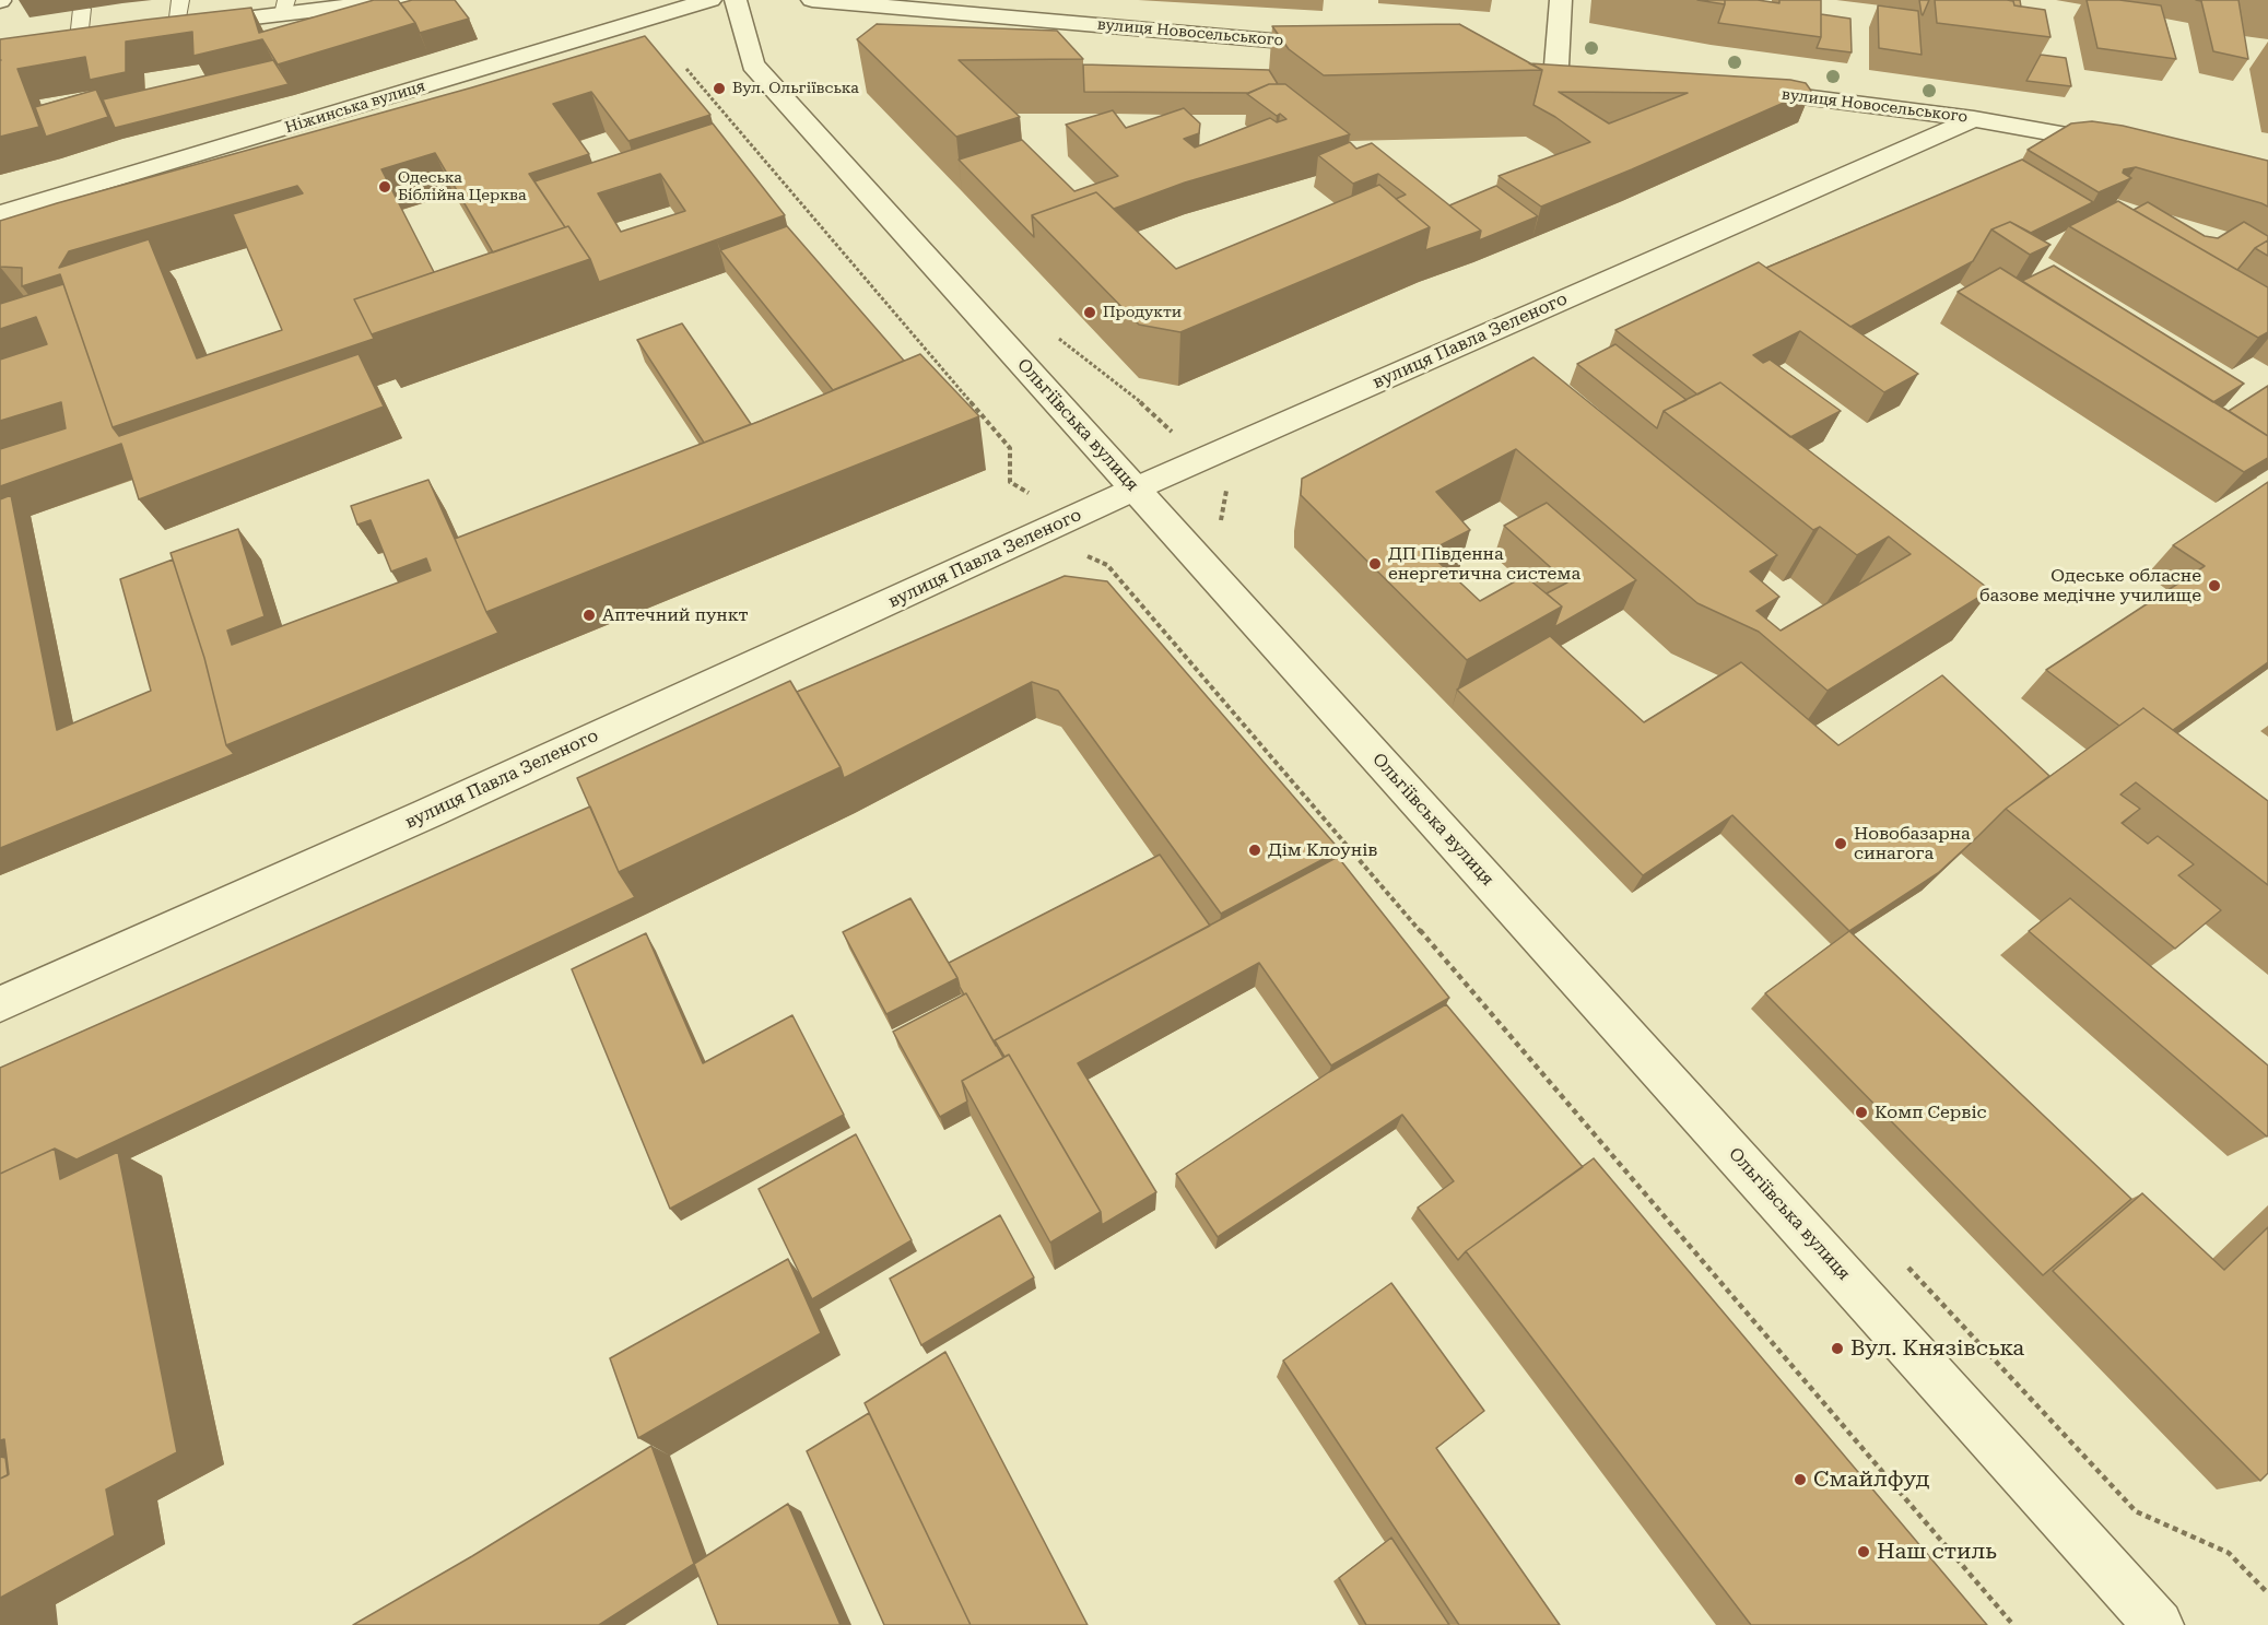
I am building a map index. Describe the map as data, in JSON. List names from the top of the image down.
{
  "streets": {
    "street": [
      "вулиця Новосельського",
      "Ніжинська вулиця",
      "вулиця Павла Зеленого",
      "Ольгіївська вулиця"
    ]
  },
  "crossings": [
    ["вулиця Новосельського", "вулиця Павла Зеленого"],
    ["вулиця Павла Зеленого", "Ольгіївська вулиця"]
  ],
  "places": [
    "Вул. Ольгіївська",
    "Одеська Біблійна Церква",
    "Продукти",
    "ДП Південна енергетична система",
    "Одеське обласне базове медічне училище",
    "Аптечний пункт",
    "Новобазарна синагога",
    "Дім Клоунів",
    "Комп Сервіс",
    "Вул. Князівська",
    "Смайлфуд",
    "Наш стиль"
  ]
}
